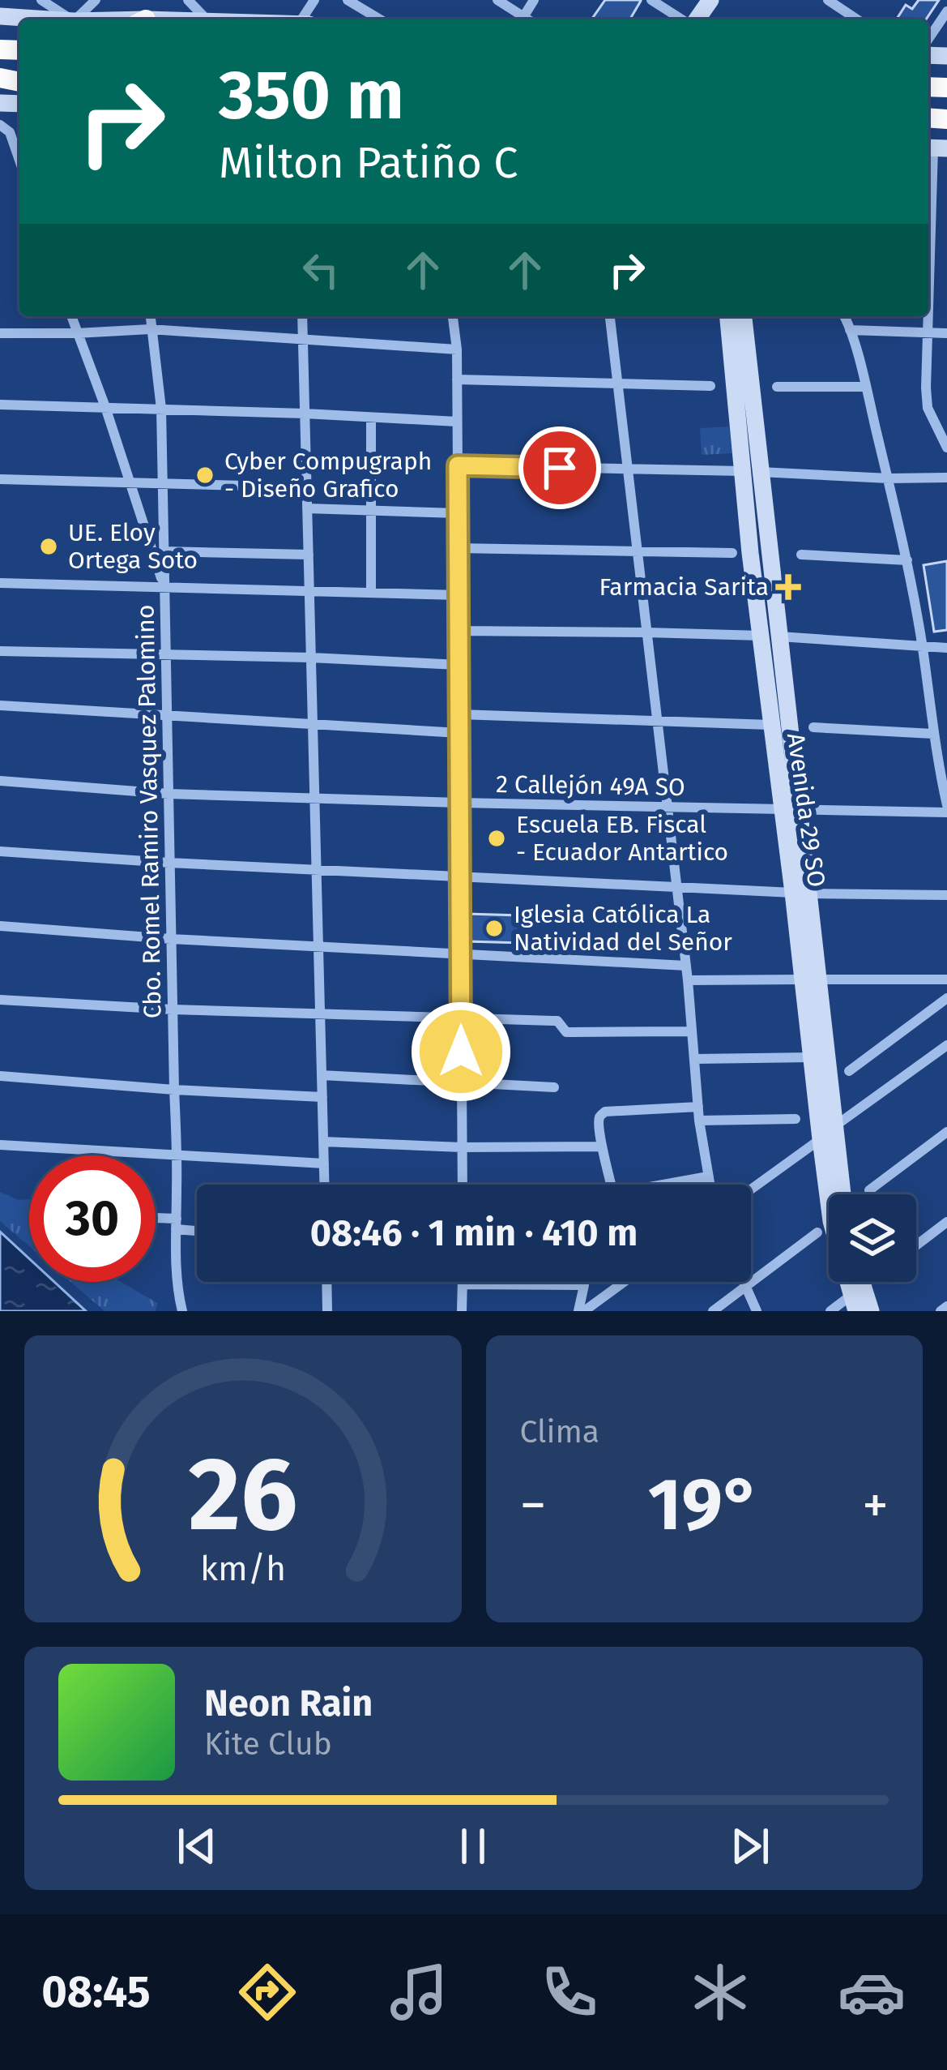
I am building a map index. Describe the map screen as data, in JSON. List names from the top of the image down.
{
  "streets": {
    "street": ["2 Callejón 49A SO", "Avenida 29 SO", "Cbo. Romel Ramiro Vasquez Palomino"]
  },
  "crossings": [
    ["2 Callejón 49A SO", "Avenida 29 SO"],
    ["2 Callejón 49A SO", "Cbo. Romel Ramiro Vasquez Palomino"]
  ],
  "places": {
    "other": [
      "Cyber Compugraph - Diseño Grafico",
      "UE. Eloy Ortega Soto",
      "Escuela EB. Fiscal - Ecuador Antartico",
      "Iglesia Católica La Natividad del Señor"
    ],
    "health": ["Farmacia Sarita"]
  },
  "page": {
    "turn": ["350 m", "Milton Patiño C"],
    "limit": "30",
    "trip": "08:46 · 1 min · 410 m",
    "tile": "Clima",
    "heat": ["−", "19°", "+"],
    "song": ["Neon Rain", "Kite Club"],
    "tabs": "08:45",
    "gauge": ["26", "km/h"]
  }
}
